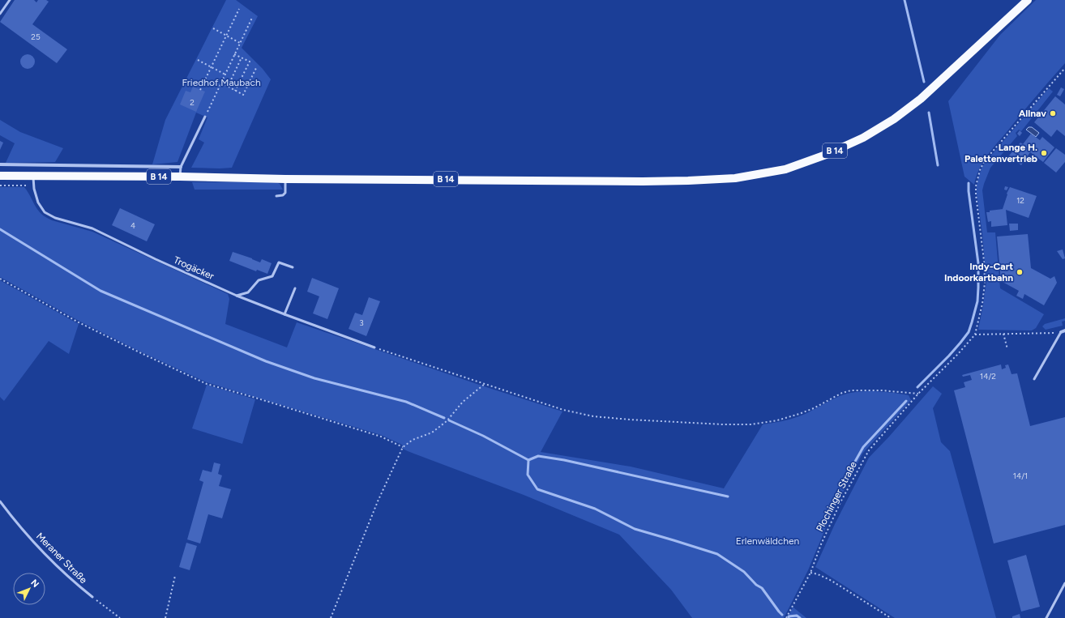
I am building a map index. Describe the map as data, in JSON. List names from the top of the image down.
{
  "streets": {
    "main road": ["B 14"],
    "lane": ["Trogäcker", "Meraner Straße"],
    "path": ["Plochinger Straße"]
  },
  "crossings": [
    ["B 14", "Trogäcker"]
  ],
  "parks": ["Friedhof Maubach", "Erlenwäldchen"],
  "places": ["Allnav", "Lange H. Palettenvertrieb", "Indy-Cart Indoorkartbahn"],
  "house_numbers": [
    "25",
    "2",
    "12",
    "4",
    "3",
    "14/2",
    "14/1"
  ],
  "north": "top right"
}
